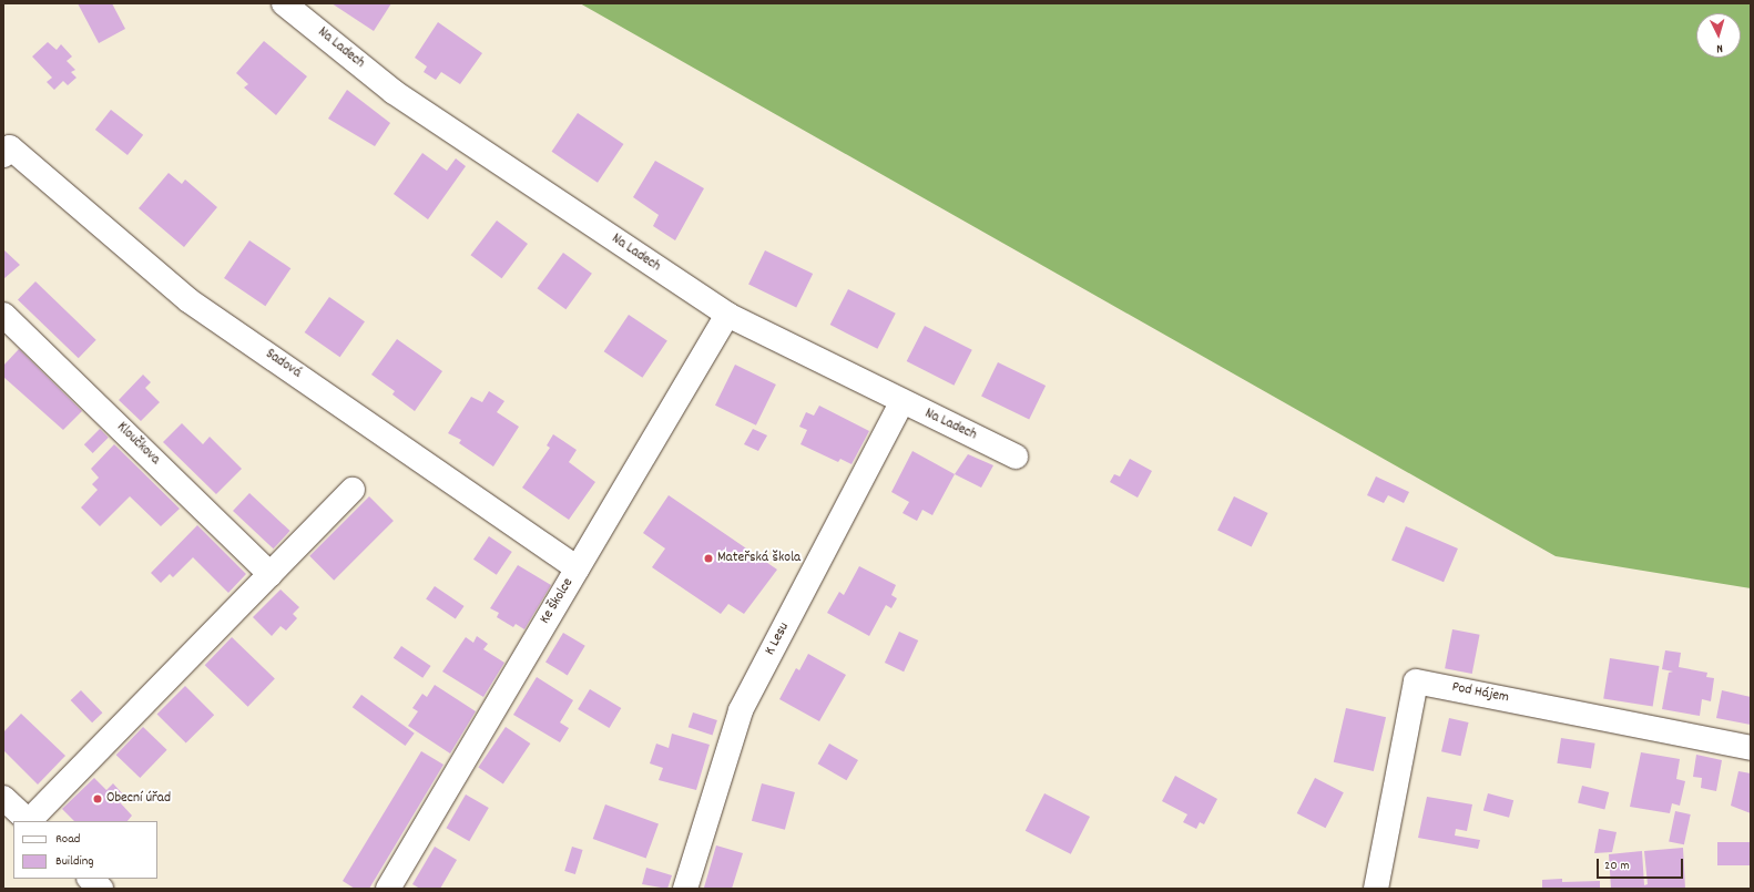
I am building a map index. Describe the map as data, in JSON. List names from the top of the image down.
{
  "streets": {
    "street": [
      "Na Ladech",
      "Sadová",
      "Kloučkova",
      "Ke Školce",
      "K Lesu",
      "Pod Hájem"
    ]
  },
  "crossings": [
    ["Na Ladech", "Ke Školce"],
    ["Na Ladech", "K Lesu"],
    ["Sadová", "Ke Školce"]
  ],
  "places": ["Mateřská škola", "Obecní úřad"],
  "legend": ["Road", "Building"],
  "scale_bar": "20 m",
  "north": "bottom"
}
